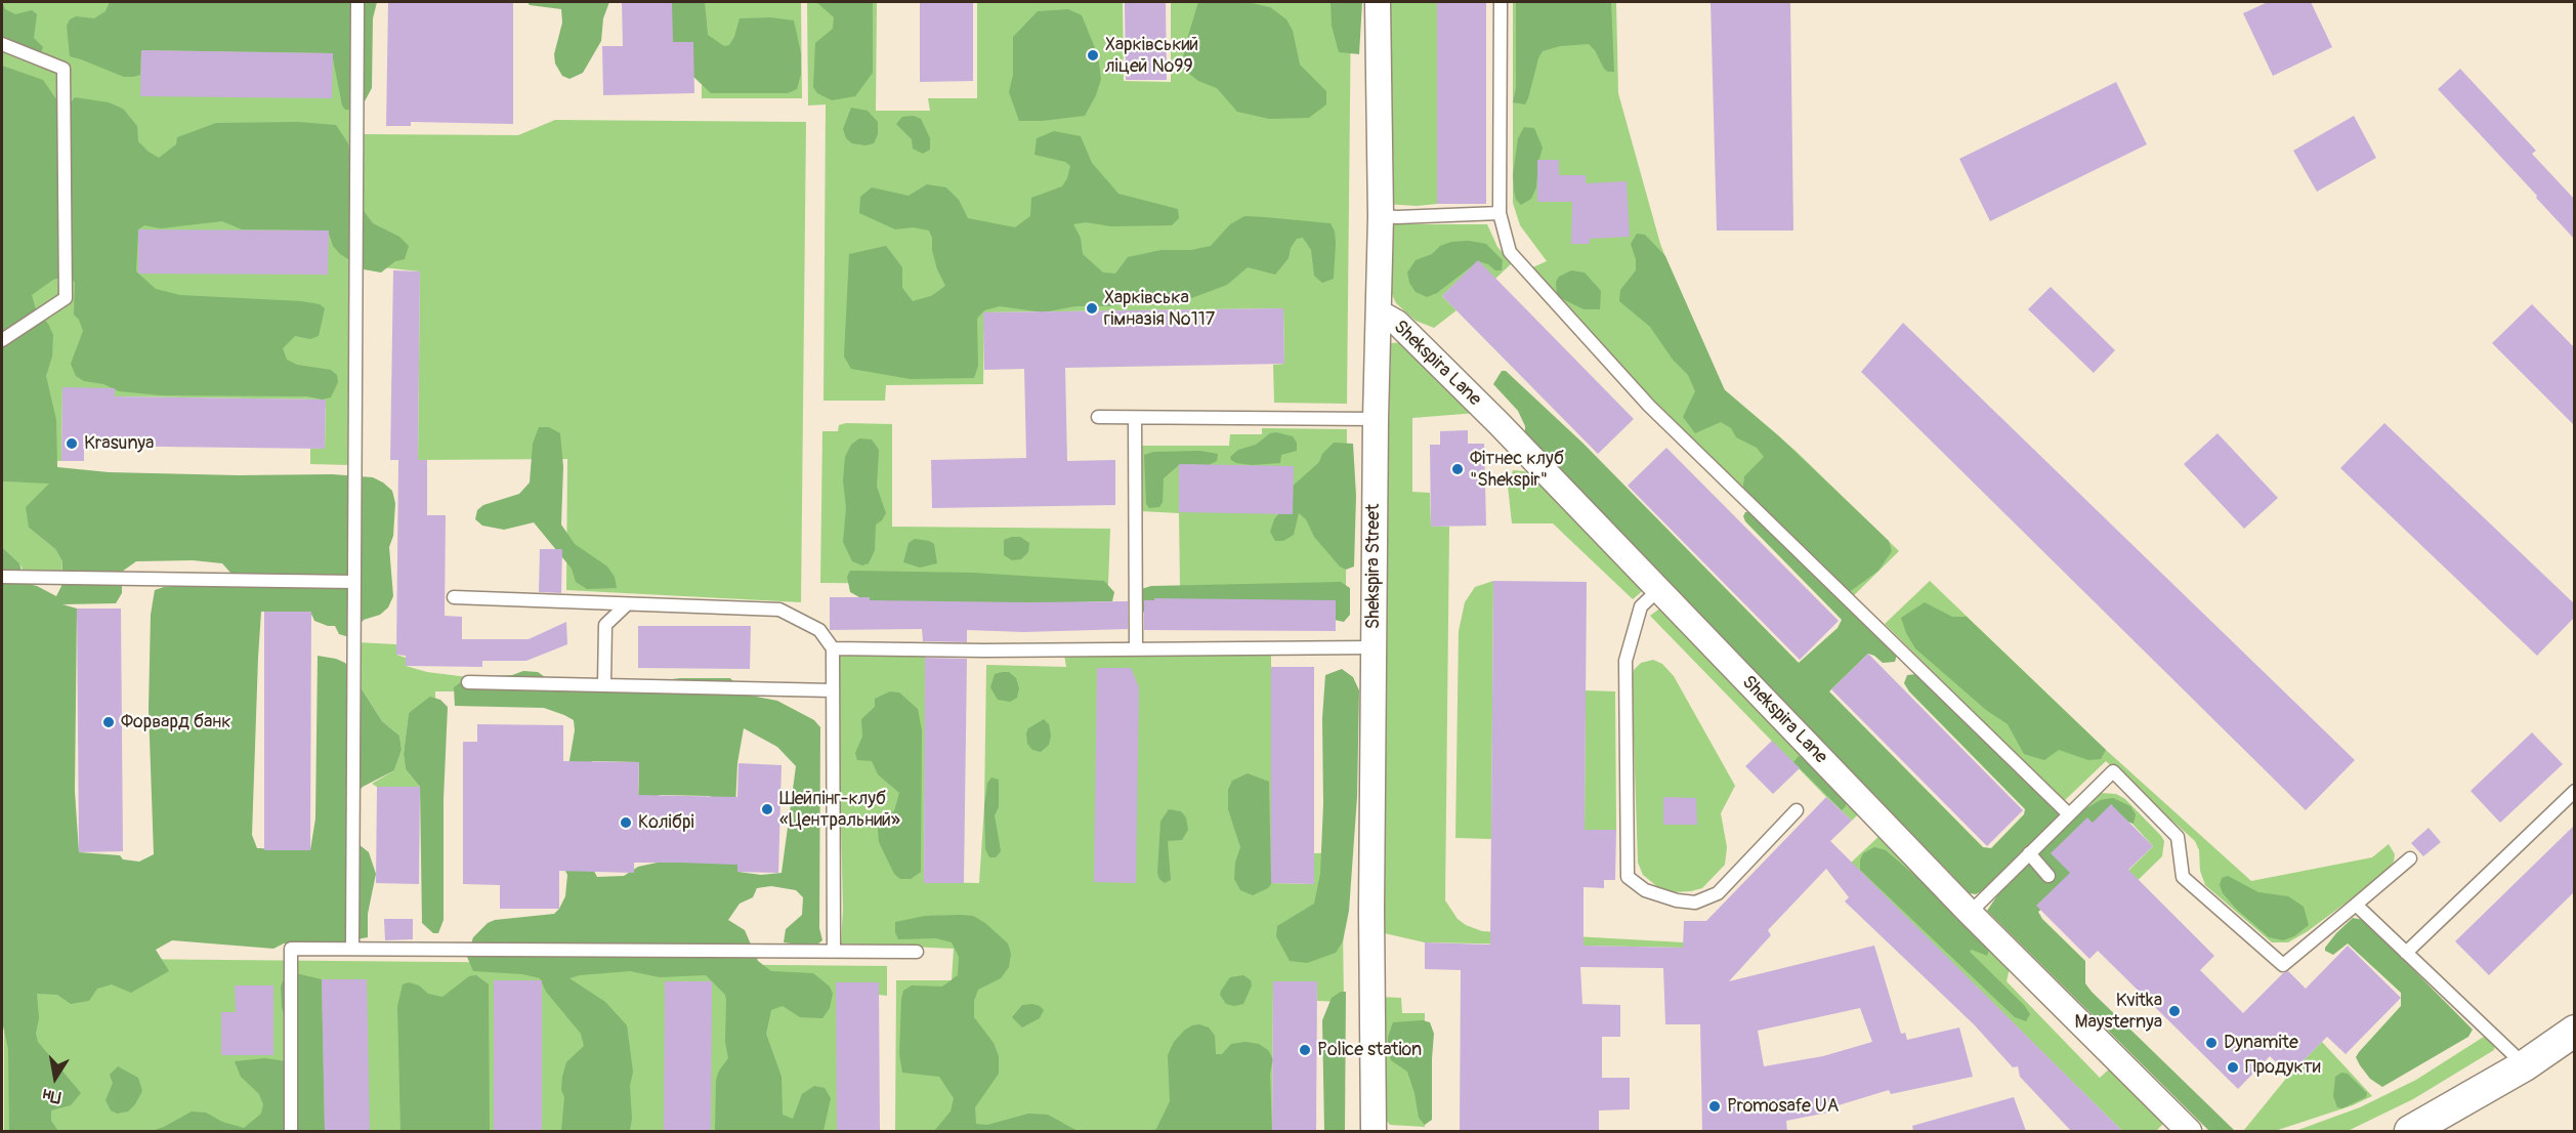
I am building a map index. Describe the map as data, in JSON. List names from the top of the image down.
{
  "streets": {
    "street": ["Shekspira Lane", "Shekspira Street"]
  },
  "crossings": [
    ["Shekspira Lane", "Shekspira Street"]
  ],
  "places": [
    "Харківський ліцей №99",
    "Харківська гімназія №117",
    "Krasunya",
    "Фітнес клуб \"Shekspir\"",
    "Форвард банк",
    "Шейпінг-клуб «Центральний»",
    "Колібрі",
    "Kvitka Maysternya",
    "Dynamite",
    "Police station",
    "Продукти",
    "Promosafe UA"
  ],
  "north": "bottom"
}
